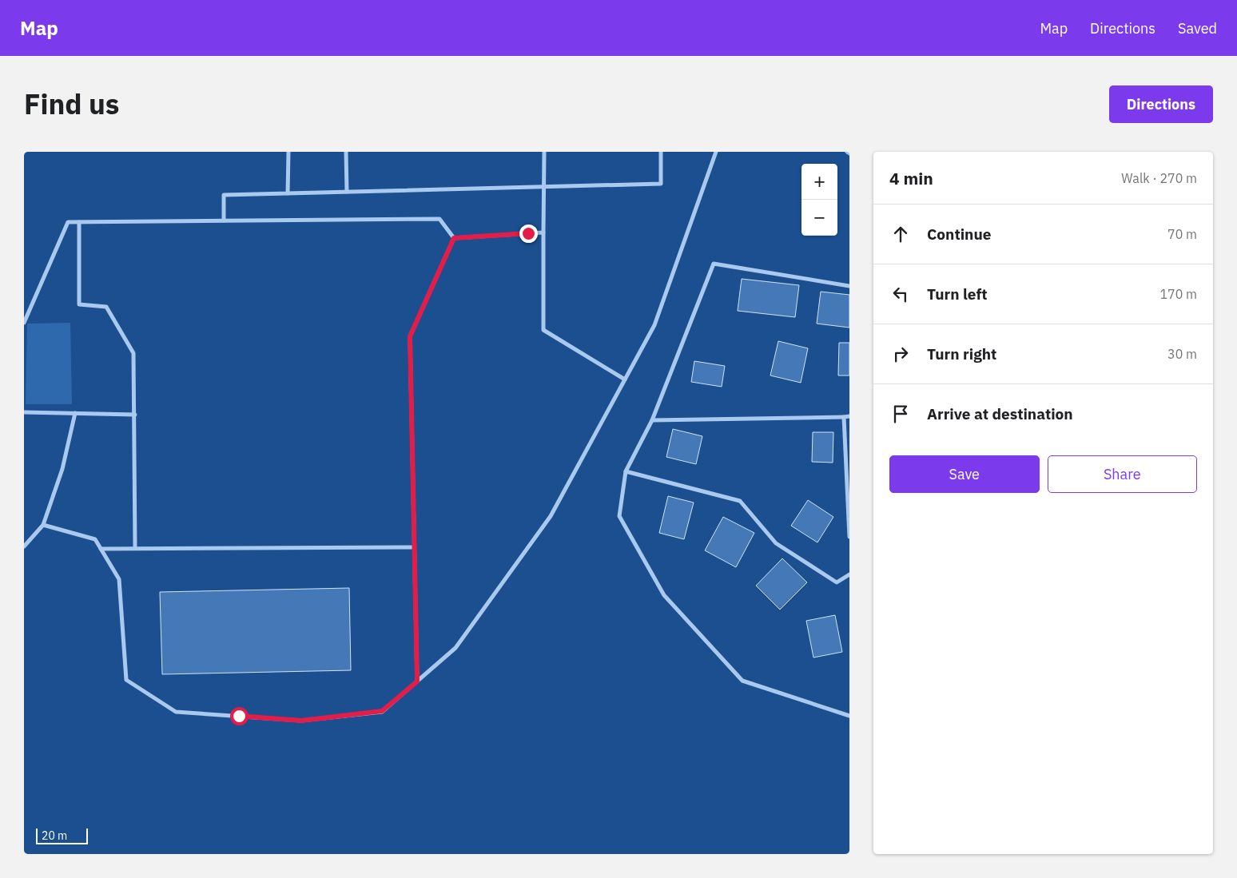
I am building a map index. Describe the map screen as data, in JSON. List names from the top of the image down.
{
  "scale_bar": "20 m",
  "page": {
    "header": "Map",
    "nav": ["Map", "Directions", "Saved"],
    "title": "Find us",
    "buttons": [
      "Directions",
      ["Save", "Share"]
    ],
    "heading": ["4 min", "Walk · 270 m"],
    "map_buttons": ["+", "−"],
    "list": [
      ["Continue", "70 m"],
      ["Turn left", "170 m"],
      ["Turn right", "30 m"],
      "Arrive at destination"
    ],
    "scale": "20 m"
  }
}
